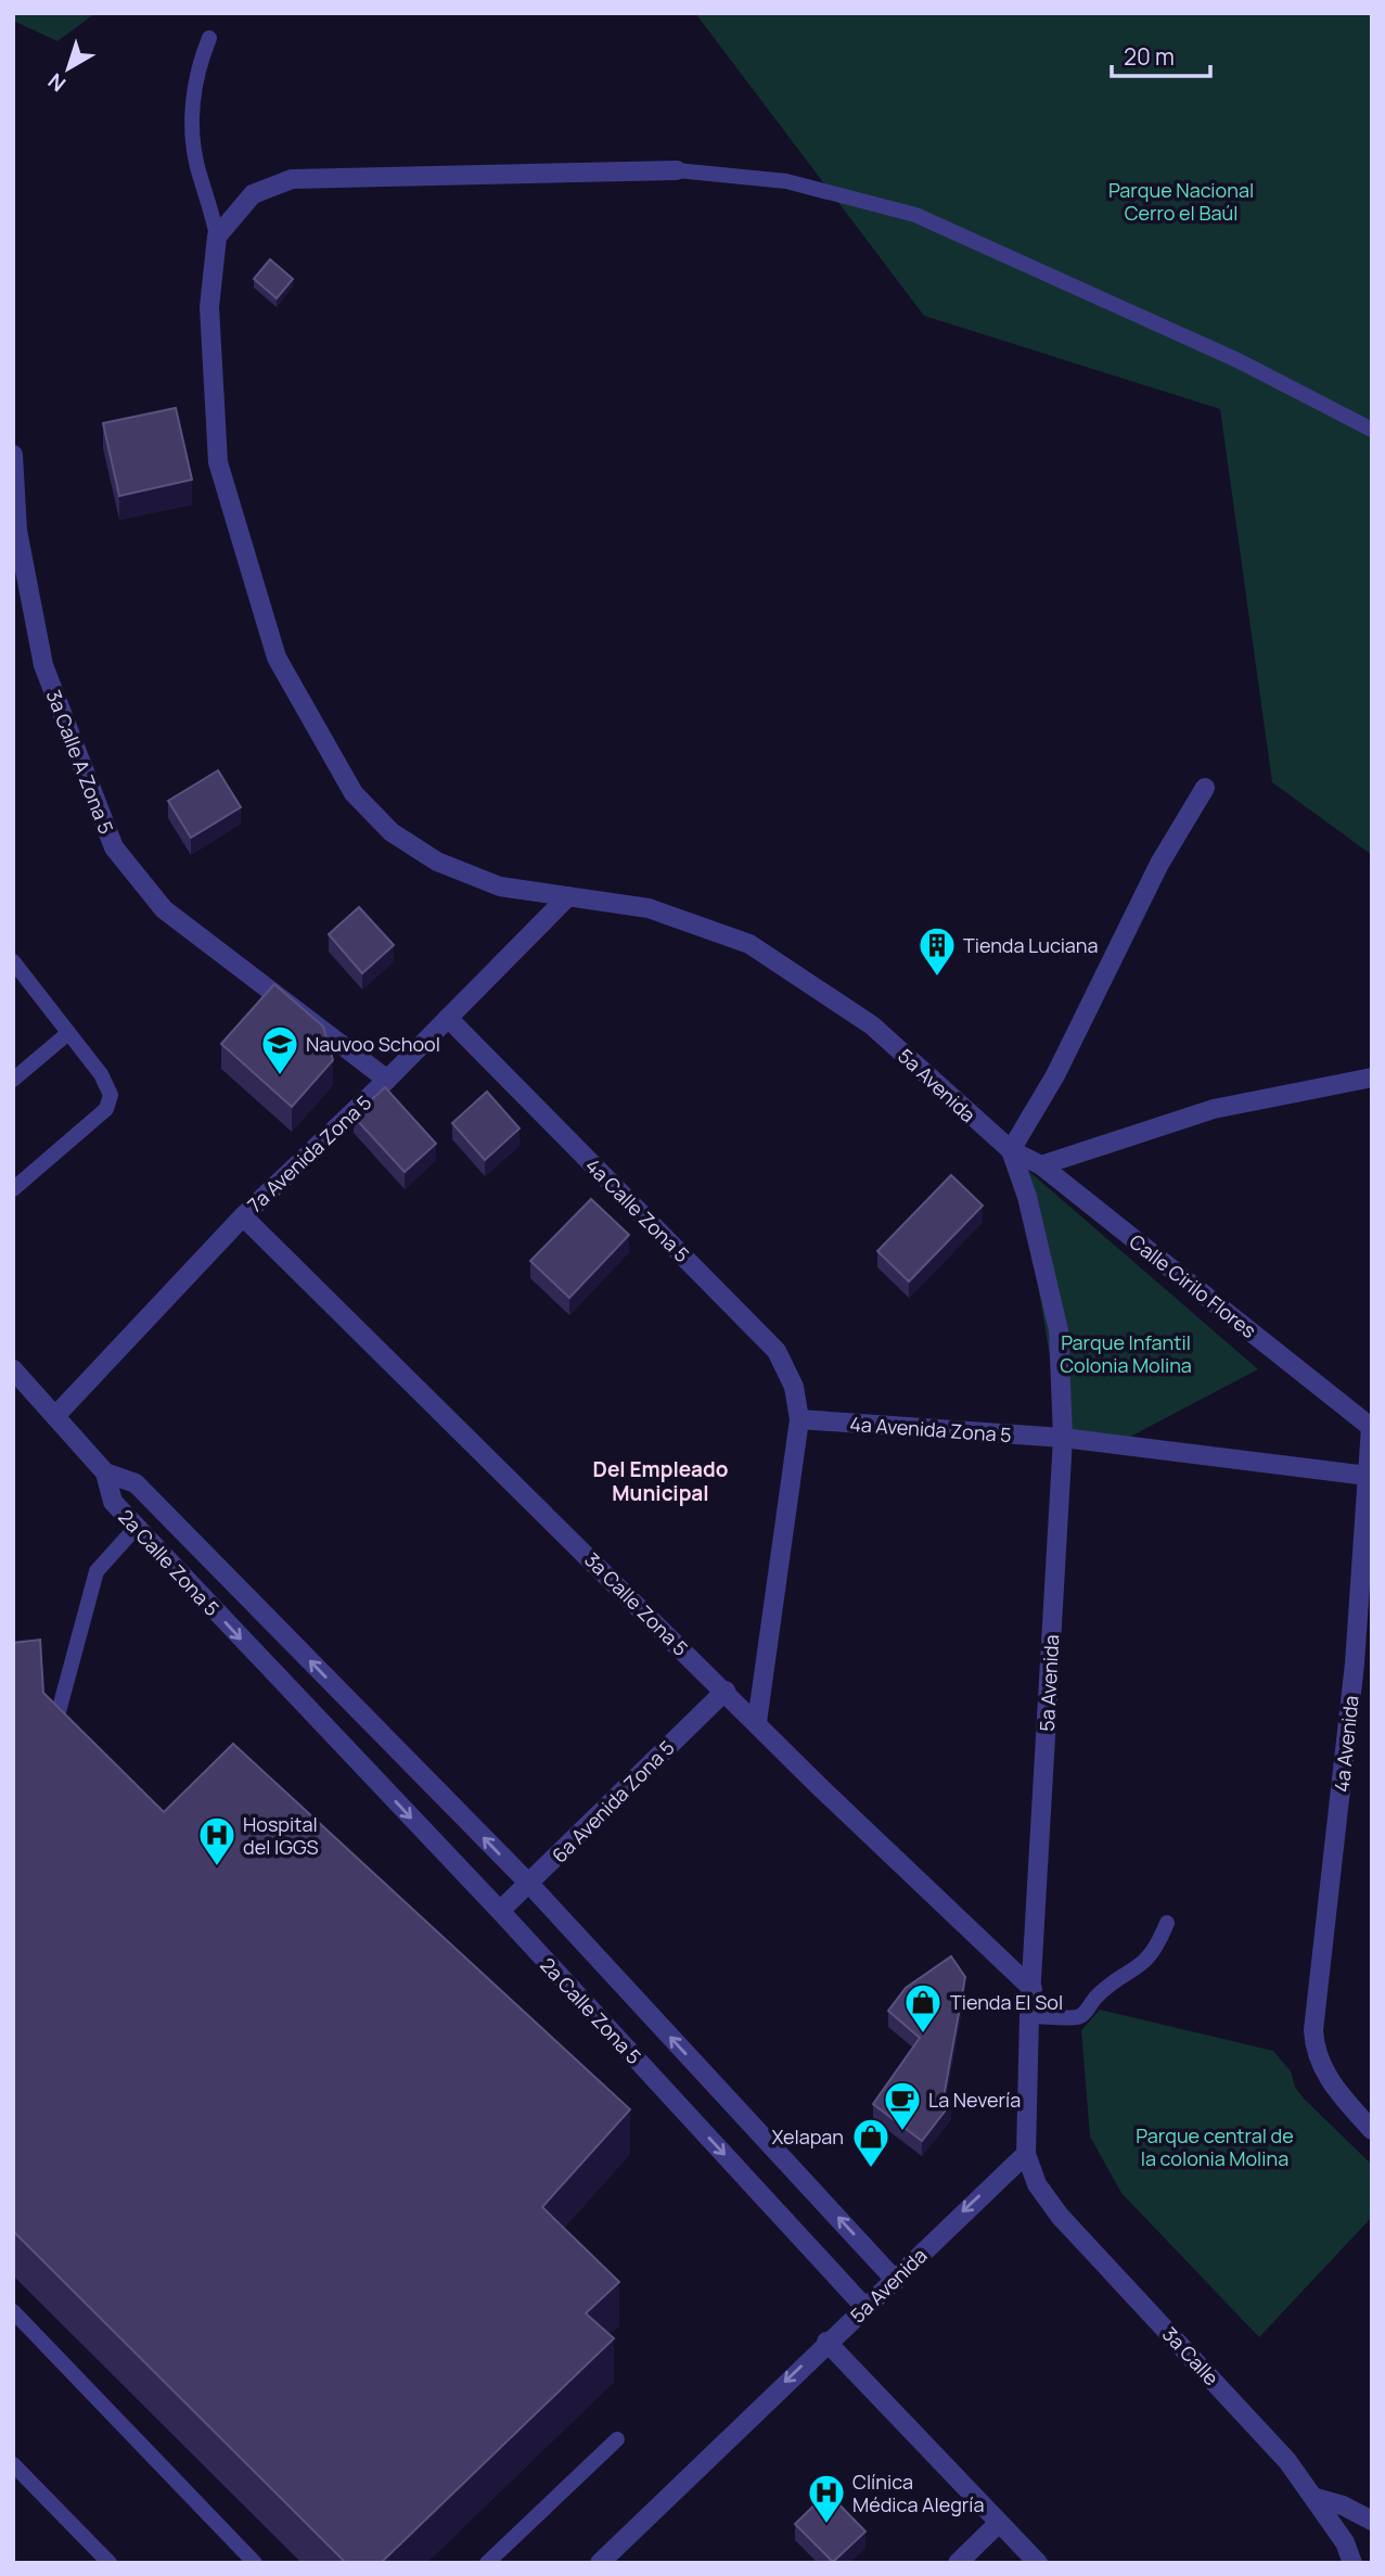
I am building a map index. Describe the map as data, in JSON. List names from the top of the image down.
{
  "streets": {
    "street": [
      "3a Calle A Zona 5",
      "5a Avenida",
      "7a Avenida Zona 5",
      "4a Calle Zona 5",
      "Calle Cirilo Flores",
      "4a Avenida Zona 5",
      "2a Calle Zona 5",
      "3a Calle Zona 5",
      "4a Avenida",
      "6a Avenida Zona 5",
      "3a Calle"
    ]
  },
  "crossings": [
    ["3a Calle A Zona 5", "7a Avenida Zona 5"],
    ["5a Avenida", "7a Avenida Zona 5"],
    ["5a Avenida", "Calle Cirilo Flores"],
    ["5a Avenida", "4a Avenida Zona 5"],
    ["5a Avenida", "2a Calle Zona 5"],
    ["5a Avenida", "3a Calle Zona 5"],
    ["5a Avenida", "3a Calle"],
    ["7a Avenida Zona 5", "4a Calle Zona 5"],
    ["7a Avenida Zona 5", "3a Calle Zona 5"],
    ["4a Calle Zona 5", "4a Avenida Zona 5"],
    ["Calle Cirilo Flores", "4a Avenida"],
    ["4a Avenida Zona 5", "4a Avenida"],
    ["2a Calle Zona 5", "6a Avenida Zona 5"],
    ["3a Calle Zona 5", "6a Avenida Zona 5"]
  ],
  "districts": ["Del Empleado Municipal"],
  "parks": ["Parque Nacional Cerro el Baúl", "Parque Infantil Colonia Molina", "Parque central de la colonia Molina"],
  "places": {
    "building": ["Tienda Luciana"],
    "school or university": ["Nauvoo School"],
    "hospital": ["Hospital del IGGS", "Clínica Médica Alegría"],
    "shop": ["Tienda El Sol", "Xelapan"],
    "cafe": ["La Nevería"]
  },
  "scale_bar": "20 m",
  "north": "bottom left"
}
